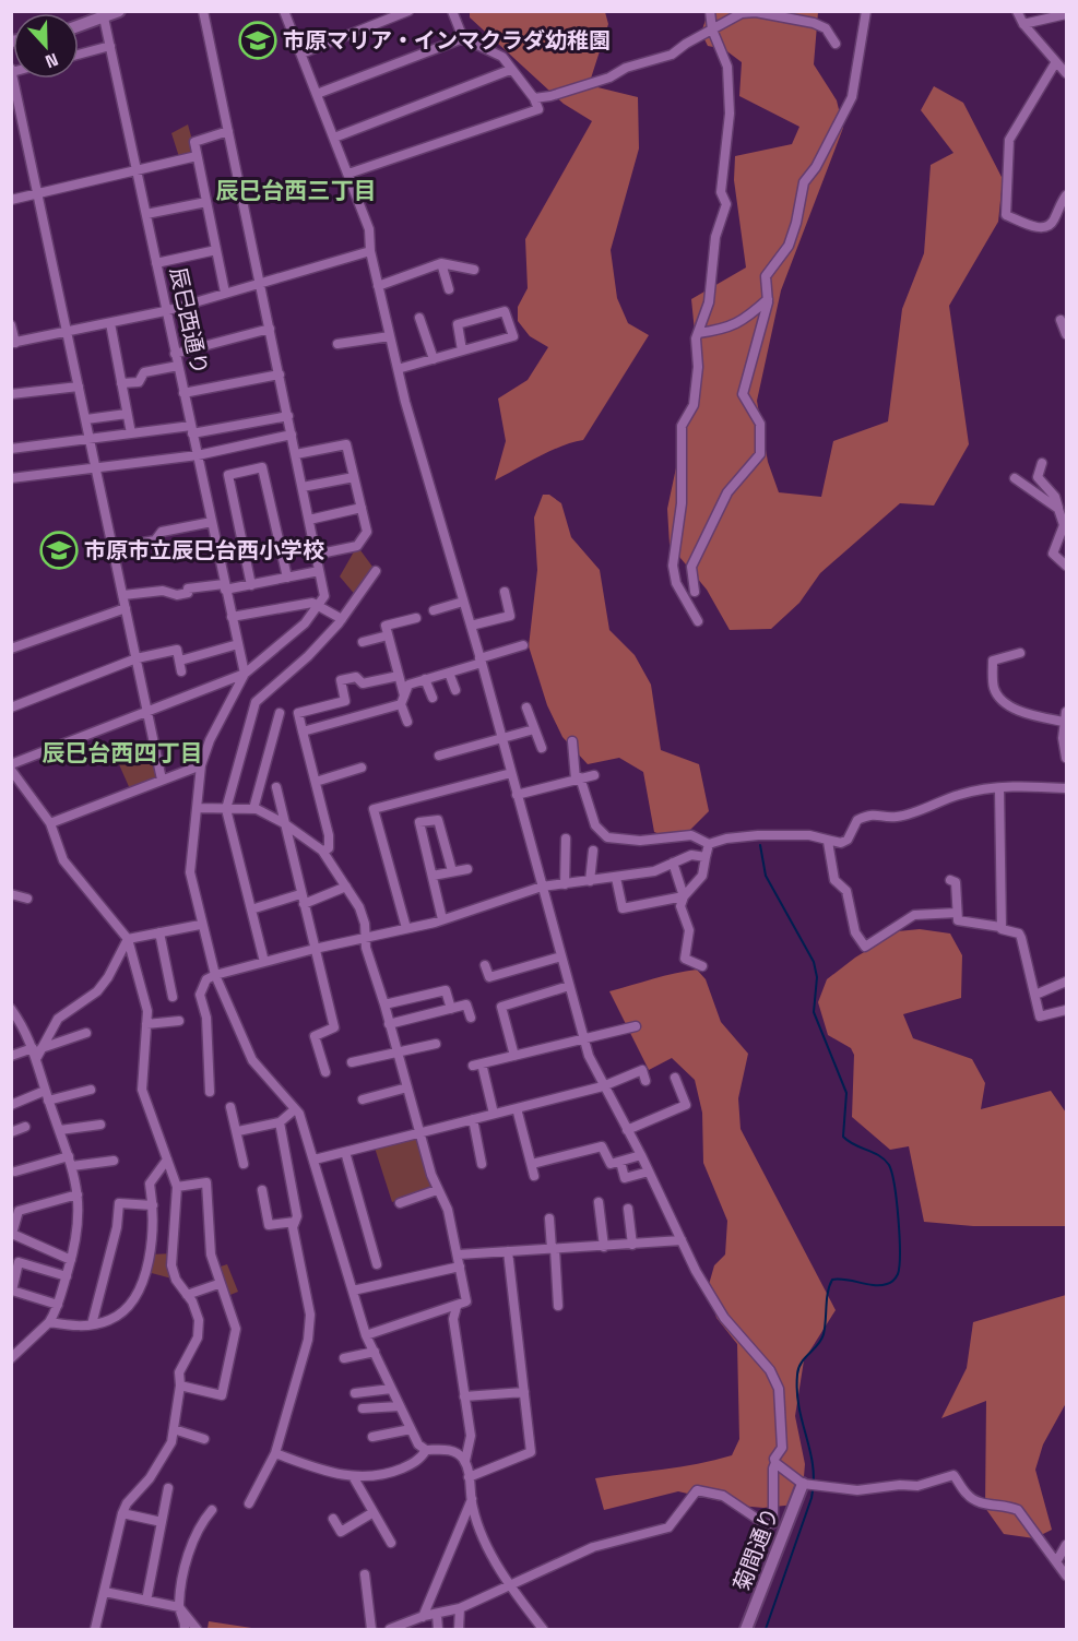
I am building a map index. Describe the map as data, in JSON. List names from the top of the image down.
{
  "streets": {
    "street": ["辰巳西通り", "菊間通り"]
  },
  "districts": ["辰巳台西三丁目", "辰巳台西四丁目"],
  "places": {
    "school or university": ["市原マリア・インマクラダ幼稚園", "市原市立辰巳台西小学校"]
  },
  "north": "bottom"
}
